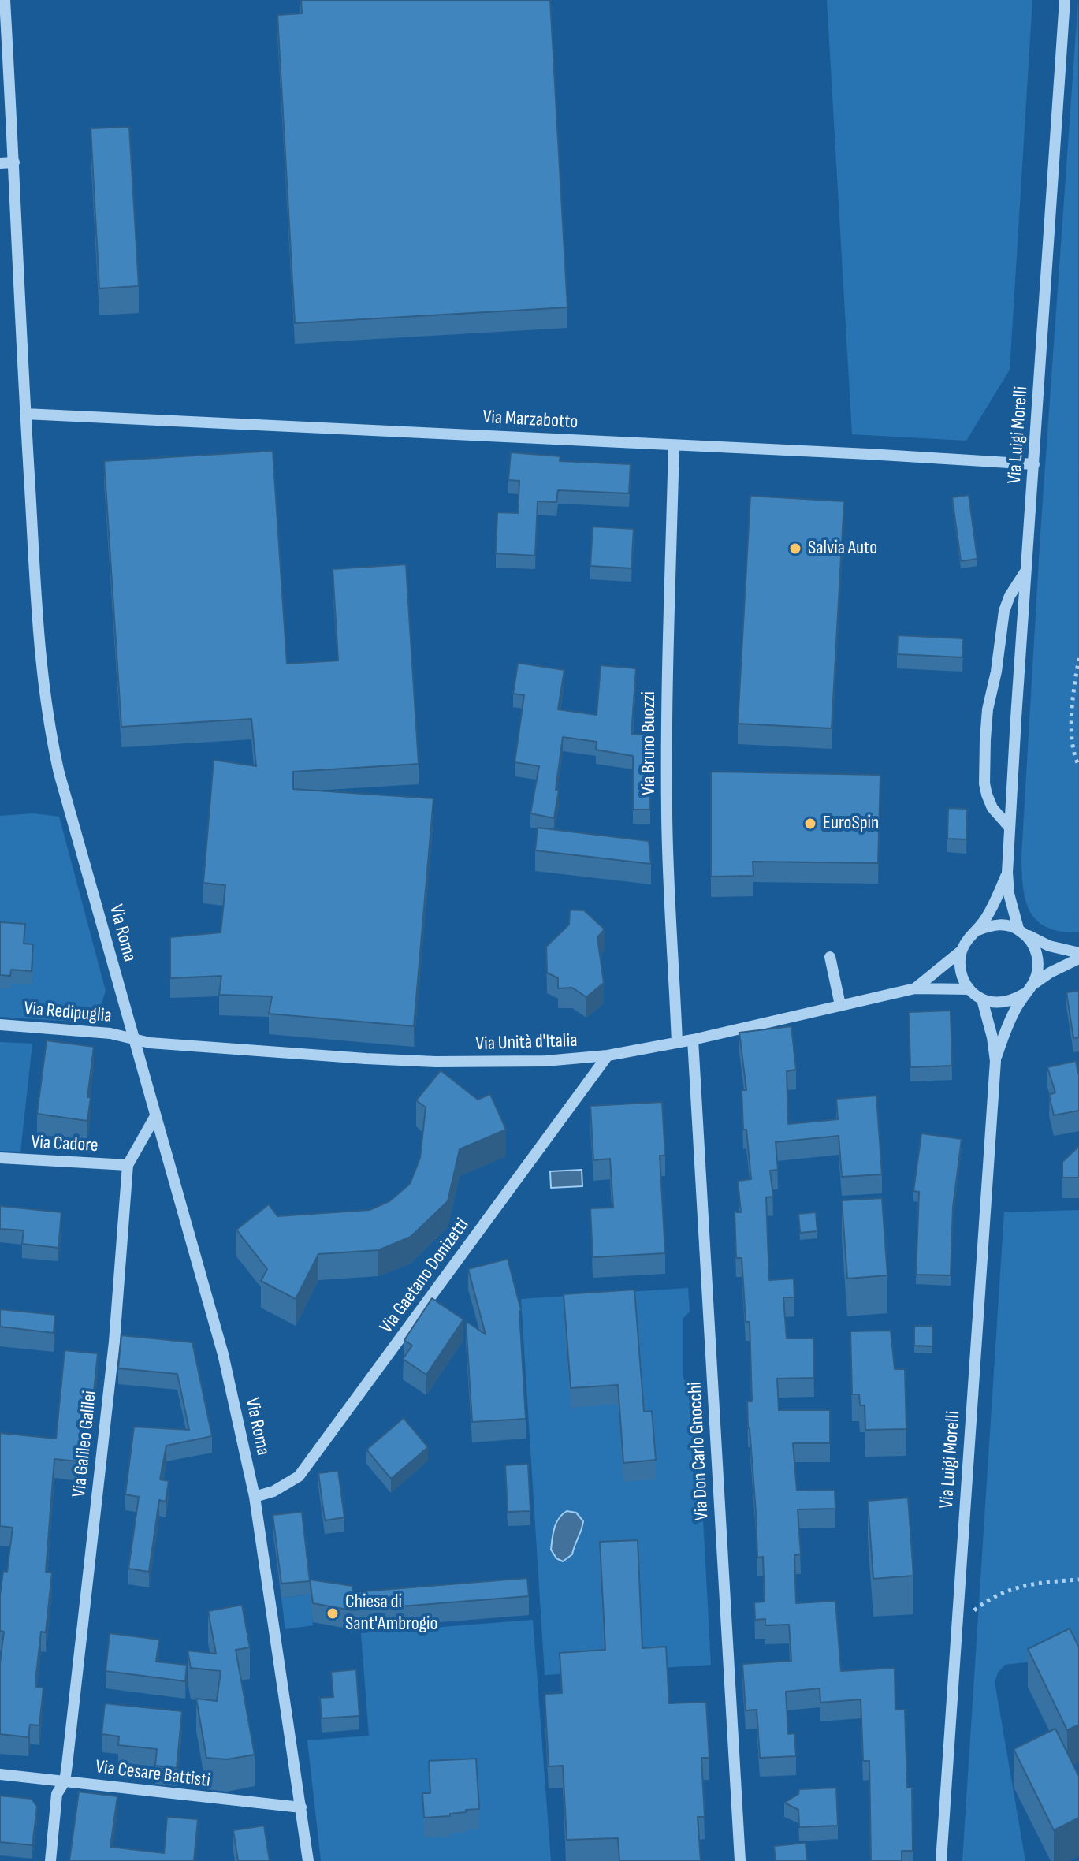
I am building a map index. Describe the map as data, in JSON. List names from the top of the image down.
{
  "streets": {
    "street": [
      "Via Marzabotto",
      "Via Luigi Morelli",
      "Via Bruno Buozzi",
      "Via Roma",
      "Via Redipuglia",
      "Via Unità d'Italia",
      "Via Cadore",
      "Via Gaetano Donizetti",
      "Via Galileo Galilei",
      "Via Don Carlo Gnocchi",
      "Via Cesare Battisti"
    ]
  },
  "crossings": [
    ["Via Marzabotto", "Via Luigi Morelli"],
    ["Via Marzabotto", "Via Bruno Buozzi"],
    ["Via Marzabotto", "Via Roma"],
    ["Via Luigi Morelli", "Via Unità d'Italia"],
    ["Via Bruno Buozzi", "Via Unità d'Italia"],
    ["Via Roma", "Via Redipuglia"],
    ["Via Roma", "Via Unità d'Italia"],
    ["Via Roma", "Via Gaetano Donizetti"],
    ["Via Roma", "Via Galileo Galilei"],
    ["Via Roma", "Via Cesare Battisti"],
    ["Via Redipuglia", "Via Unità d'Italia"],
    ["Via Unità d'Italia", "Via Gaetano Donizetti"],
    ["Via Unità d'Italia", "Via Don Carlo Gnocchi"],
    ["Via Cadore", "Via Galileo Galilei"],
    ["Via Galileo Galilei", "Via Cesare Battisti"]
  ],
  "places": ["Salvia Auto", "EuroSpin", "Chiesa di Sant'Ambrogio"]
}
